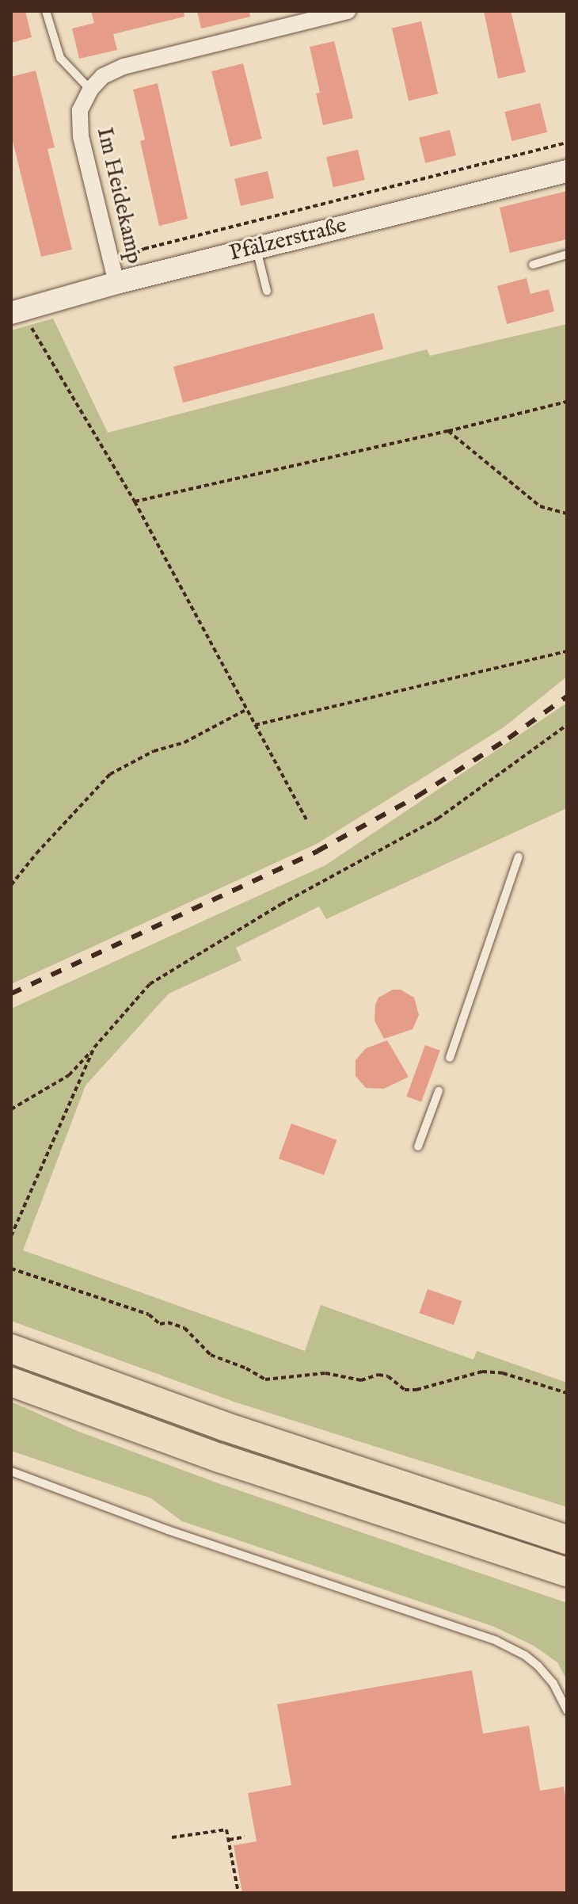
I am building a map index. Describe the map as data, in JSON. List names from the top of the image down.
{
  "streets": {
    "street": ["Im Heidekamp", "Pfälzerstraße"]
  },
  "crossings": [
    ["Im Heidekamp", "Pfälzerstraße"]
  ]
}
